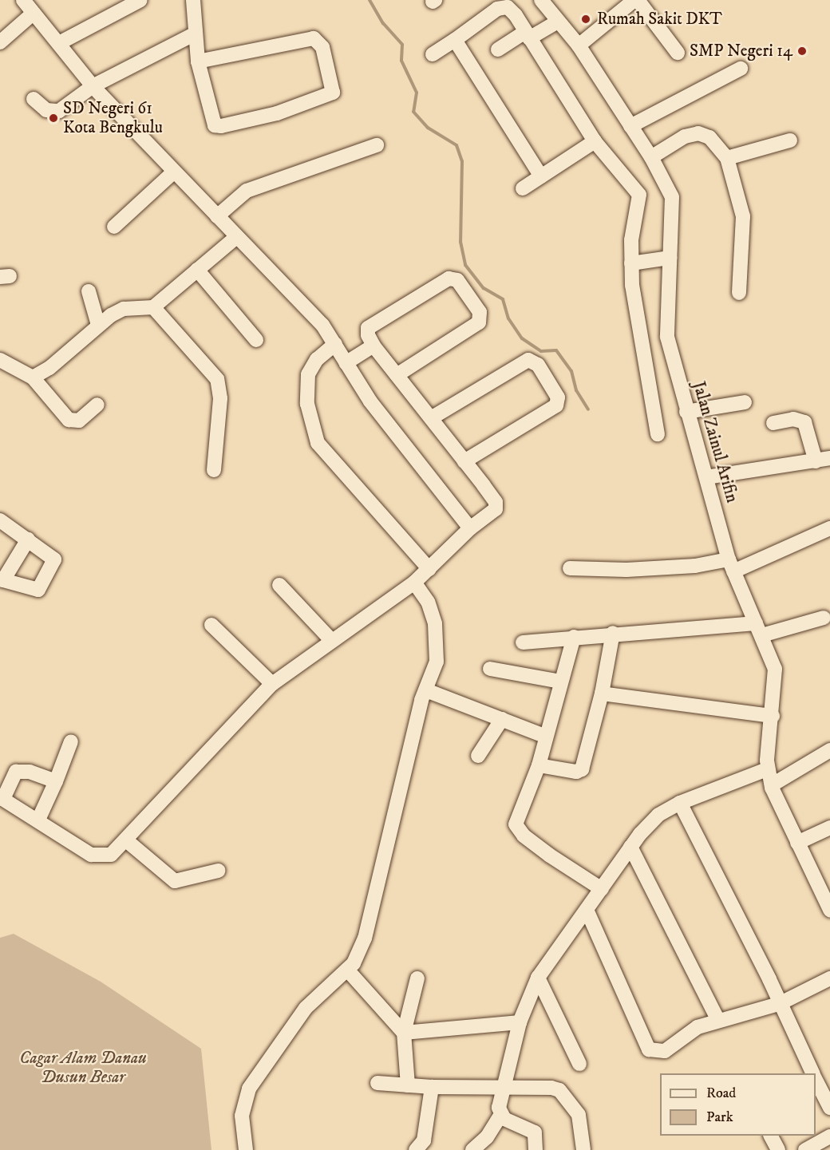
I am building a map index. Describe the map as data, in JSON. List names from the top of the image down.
{
  "streets": {
    "street": ["Jalan Zainul Arifin"]
  },
  "parks": ["Cagar Alam Danau Dusun Besar"],
  "places": ["Rumah Sakit DKT", "SMP Negeri 14", "SD Negeri 61 Kota Bengkulu"],
  "legend": ["Road", "Park"]
}
